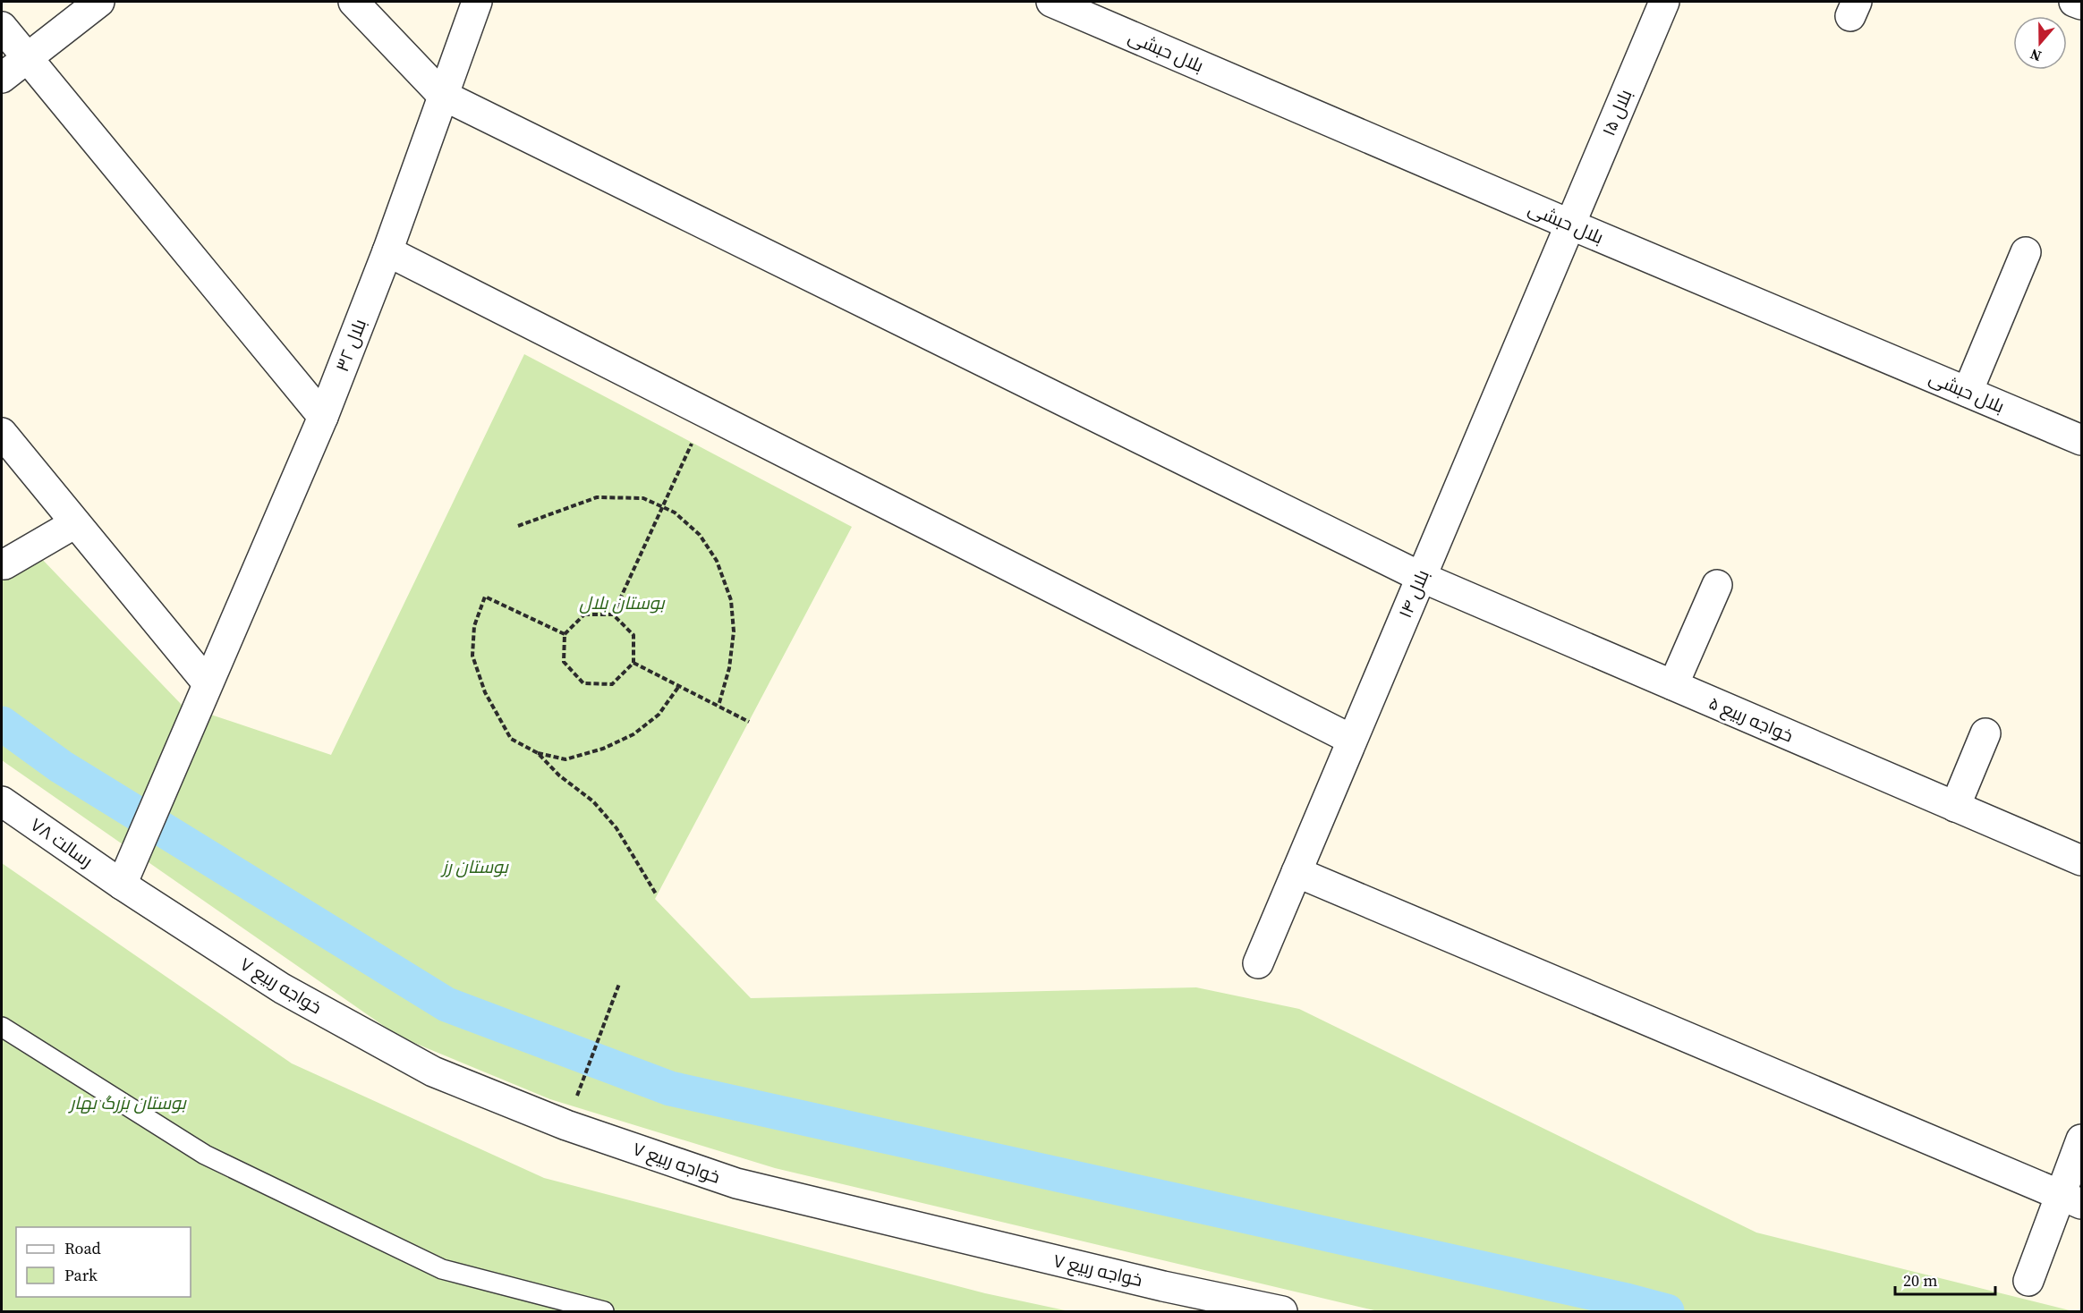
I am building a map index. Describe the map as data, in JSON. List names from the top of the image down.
{
  "streets": {
    "street": [
      "بلال حبشی",
      "بلال ۱۵",
      "بلال ۳۲",
      "بلال ۱۴",
      "خواجه ربیع ۵",
      "رسالت ۷۸",
      "خواجه ربیع ۷"
    ]
  },
  "crossings": [
    ["بلال حبشی", "بلال ۱۵"],
    ["بلال حبشی", "بلال ۱۴"],
    ["بلال ۱۵", "بلال ۱۴"],
    ["بلال ۳۲", "خواجه ربیع ۵"],
    ["بلال ۳۲", "رسالت ۷۸"],
    ["بلال ۳۲", "خواجه ربیع ۷"],
    ["بلال ۱۴", "خواجه ربیع ۵"],
    ["رسالت ۷۸", "خواجه ربیع ۷"]
  ],
  "parks": ["بوستان بلال", "بوستان رز", "بوستان بزرگ بهار"],
  "legend": ["Road", "Park"],
  "scale_bar": "20 m",
  "north": "bottom"
}
